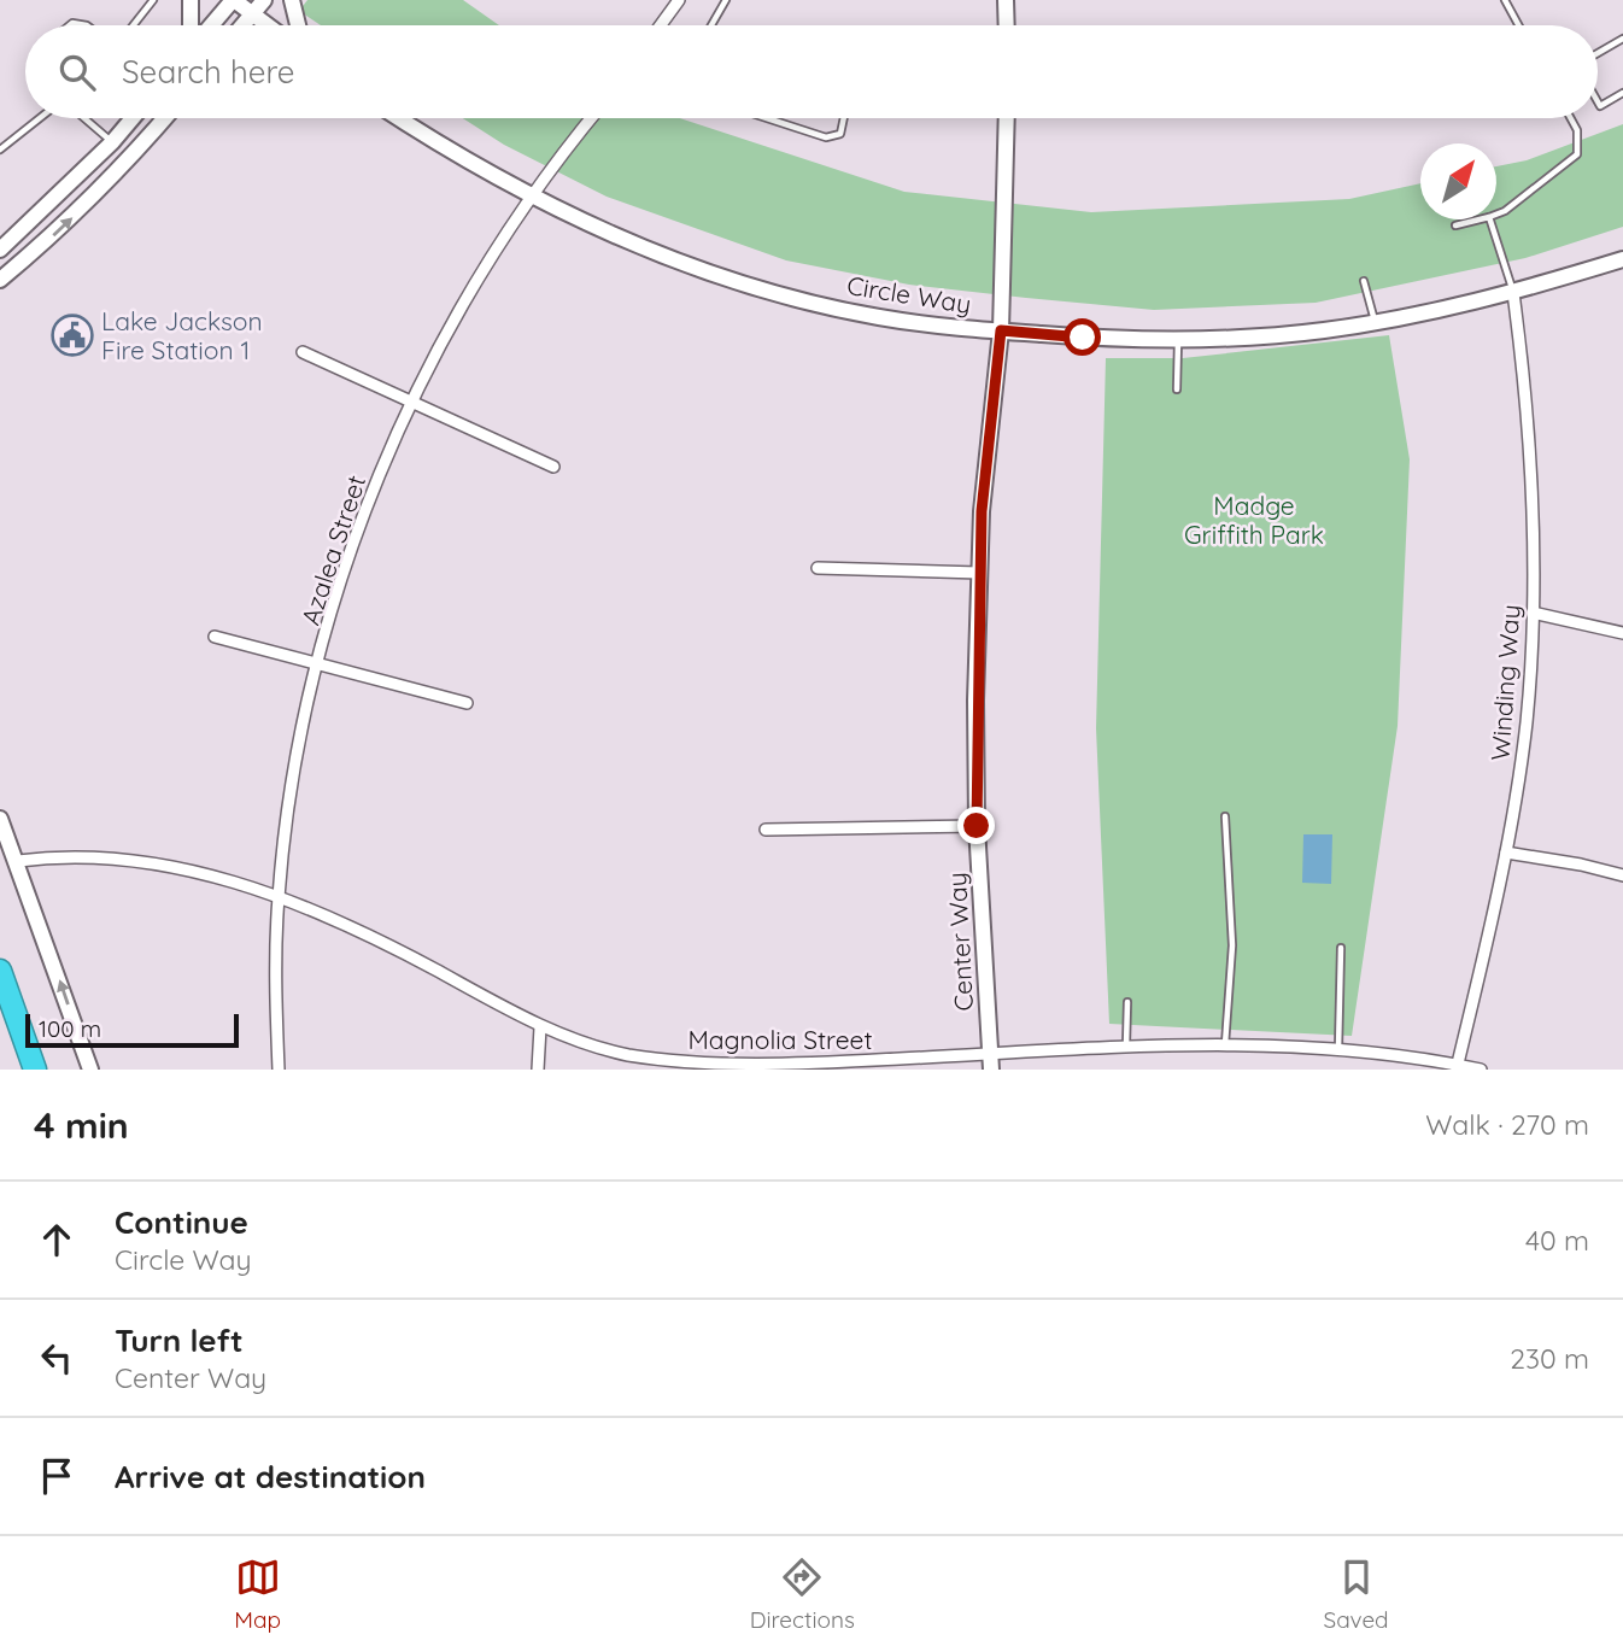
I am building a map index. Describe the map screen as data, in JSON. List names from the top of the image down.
{
  "streets": {
    "street": [
      "Circle Way",
      "Azalea Street",
      "Winding Way",
      "Center Way",
      "Magnolia Street"
    ]
  },
  "crossings": [
    ["Circle Way", "Azalea Street"],
    ["Circle Way", "Winding Way"],
    ["Circle Way", "Center Way"],
    ["Azalea Street", "Magnolia Street"],
    ["Winding Way", "Magnolia Street"],
    ["Center Way", "Magnolia Street"]
  ],
  "parks": ["Madge Griffith Park"],
  "places": {
    "public building": ["Lake Jackson Fire Station 1"]
  },
  "scale_bar": "100 m",
  "north": "top right",
  "page": {
    "search": "Search here",
    "scale": "100 m",
    "heading": ["4 min", "Walk · 270 m"],
    "list": [
      ["Continue", "Circle Way", "40 m"],
      ["Turn left", "Center Way", "230 m"],
      "Arrive at destination"
    ],
    "nav": ["Map", "Directions", "Saved"]
  }
}
